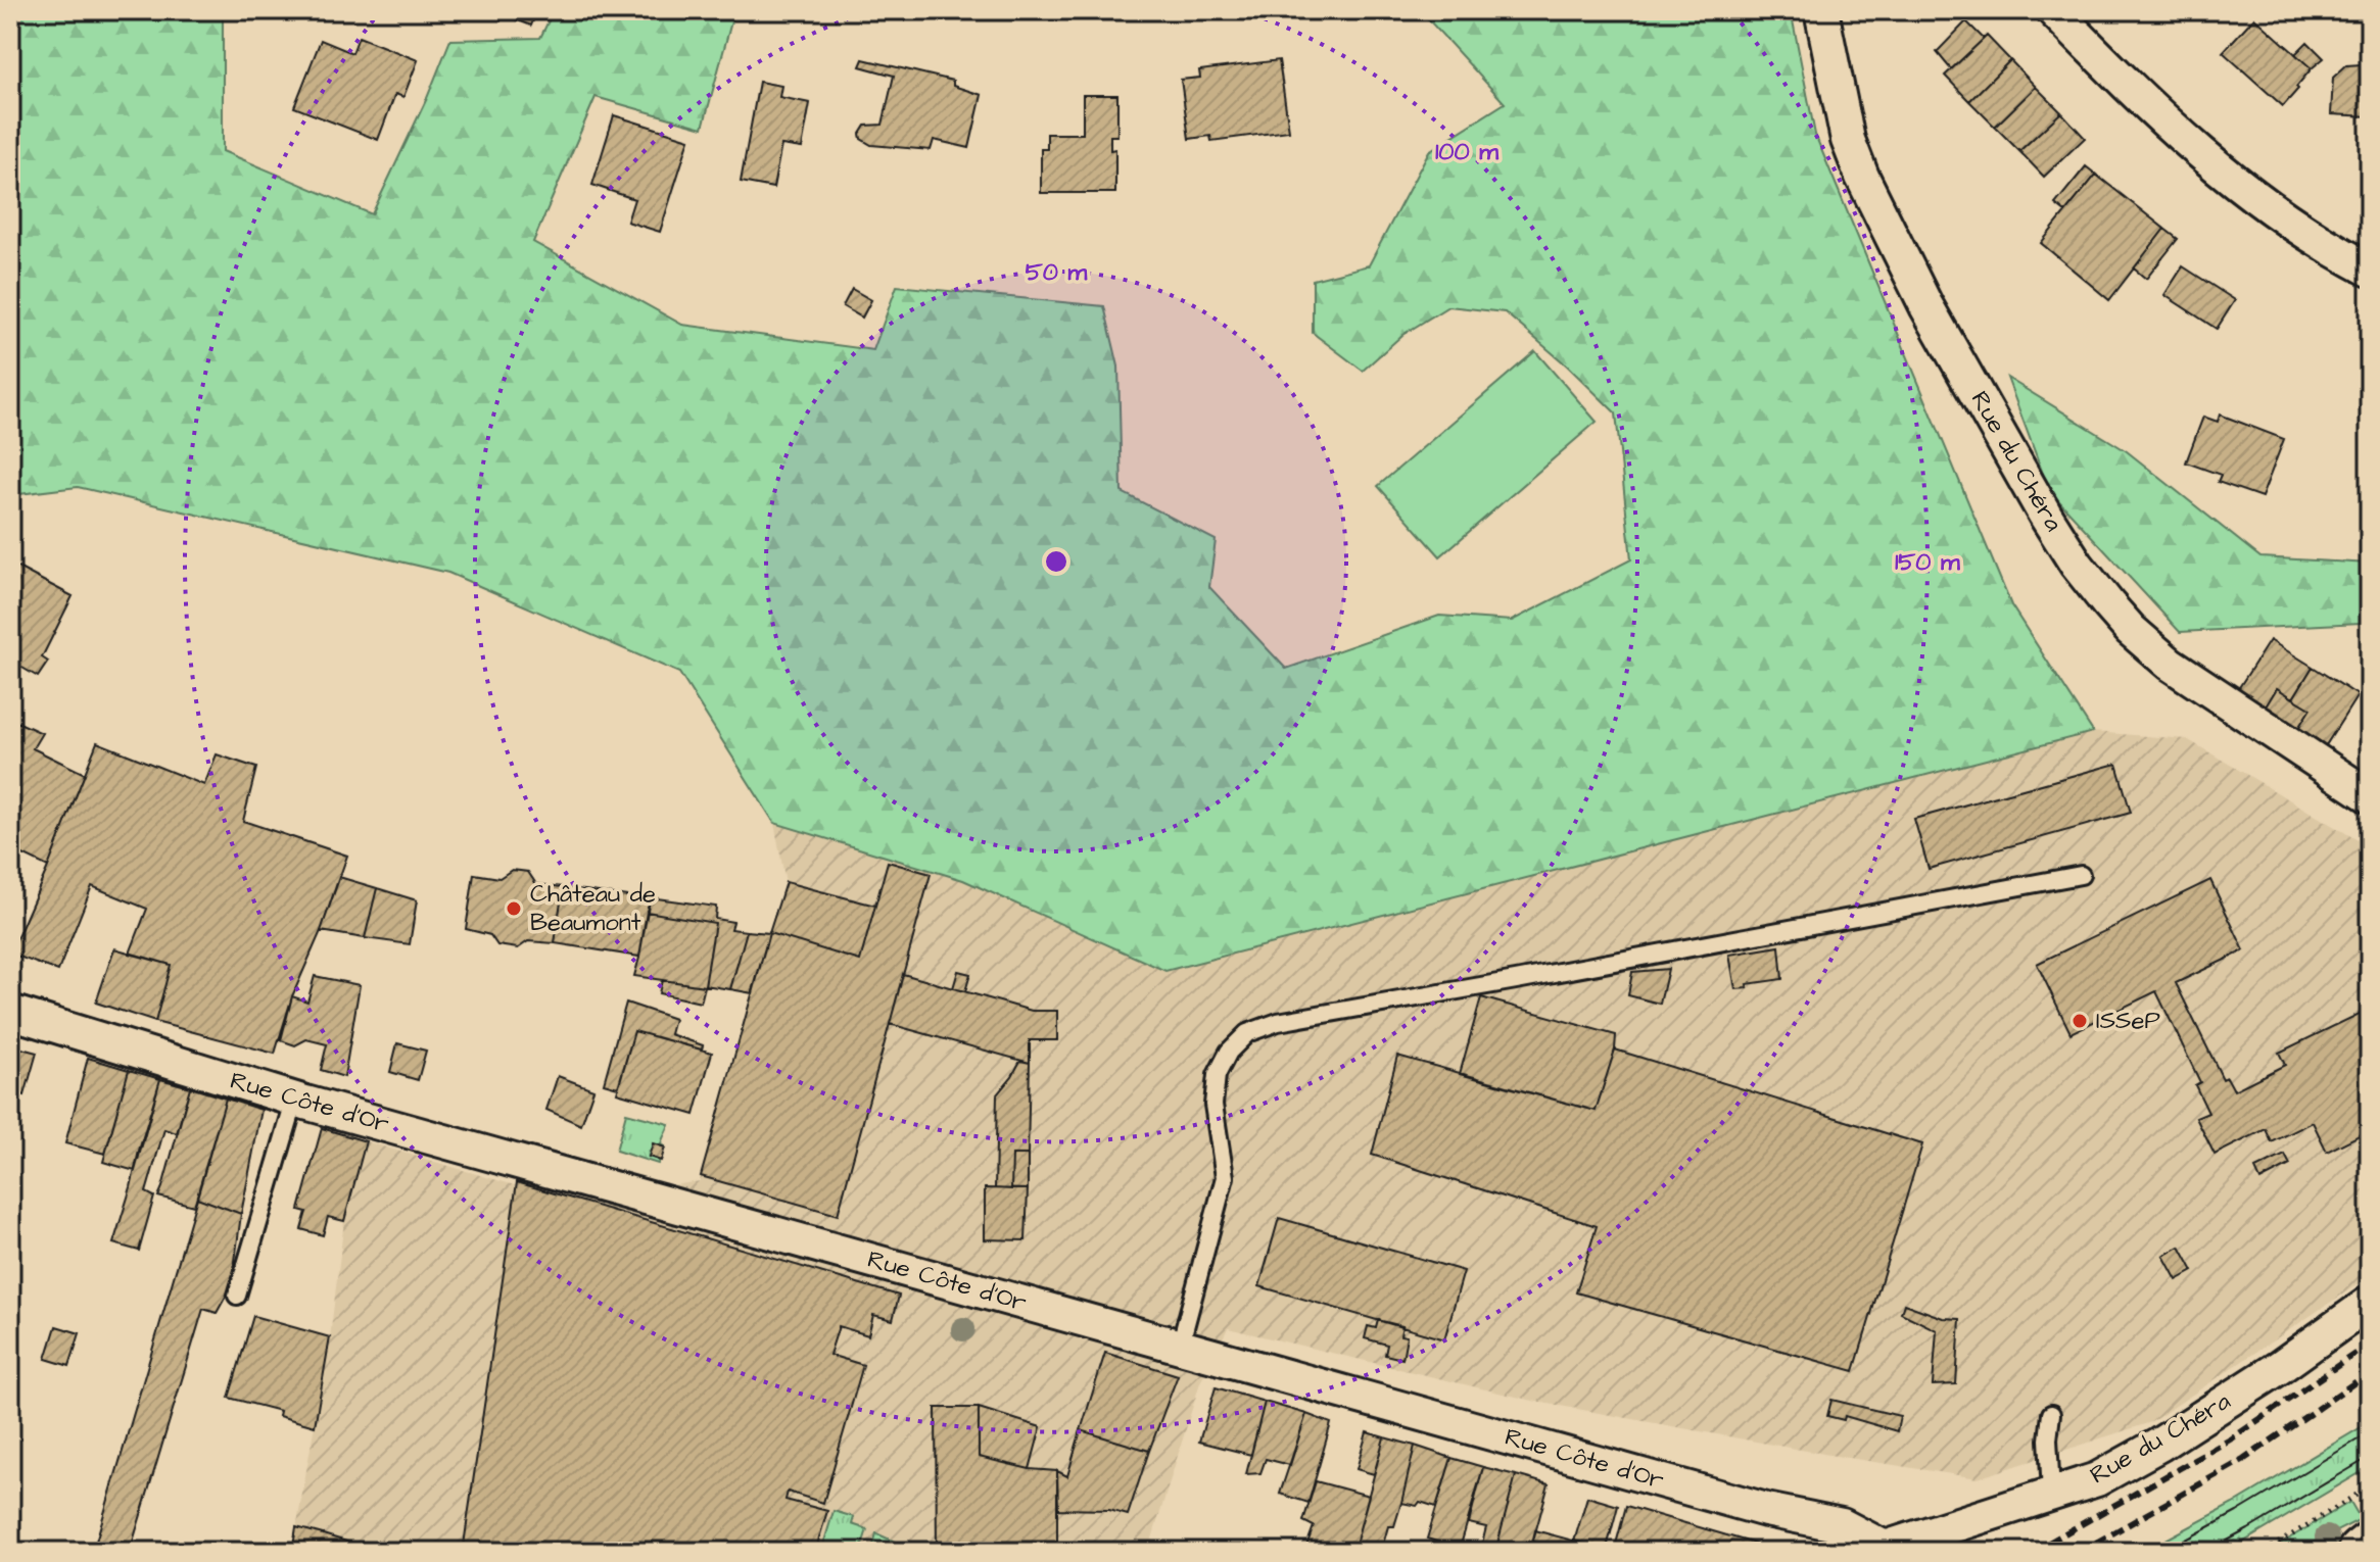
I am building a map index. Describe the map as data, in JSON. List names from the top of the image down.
{
  "streets": {
    "street": ["Rue du Chéra", "Rue Côte d'Or"]
  },
  "crossings": [
    ["Rue du Chéra", "Rue Côte d'Or"]
  ],
  "places": ["Château de Beaumont", "ISSeP"],
  "rings": ["100 m", "50 m", "150 m"]
}
